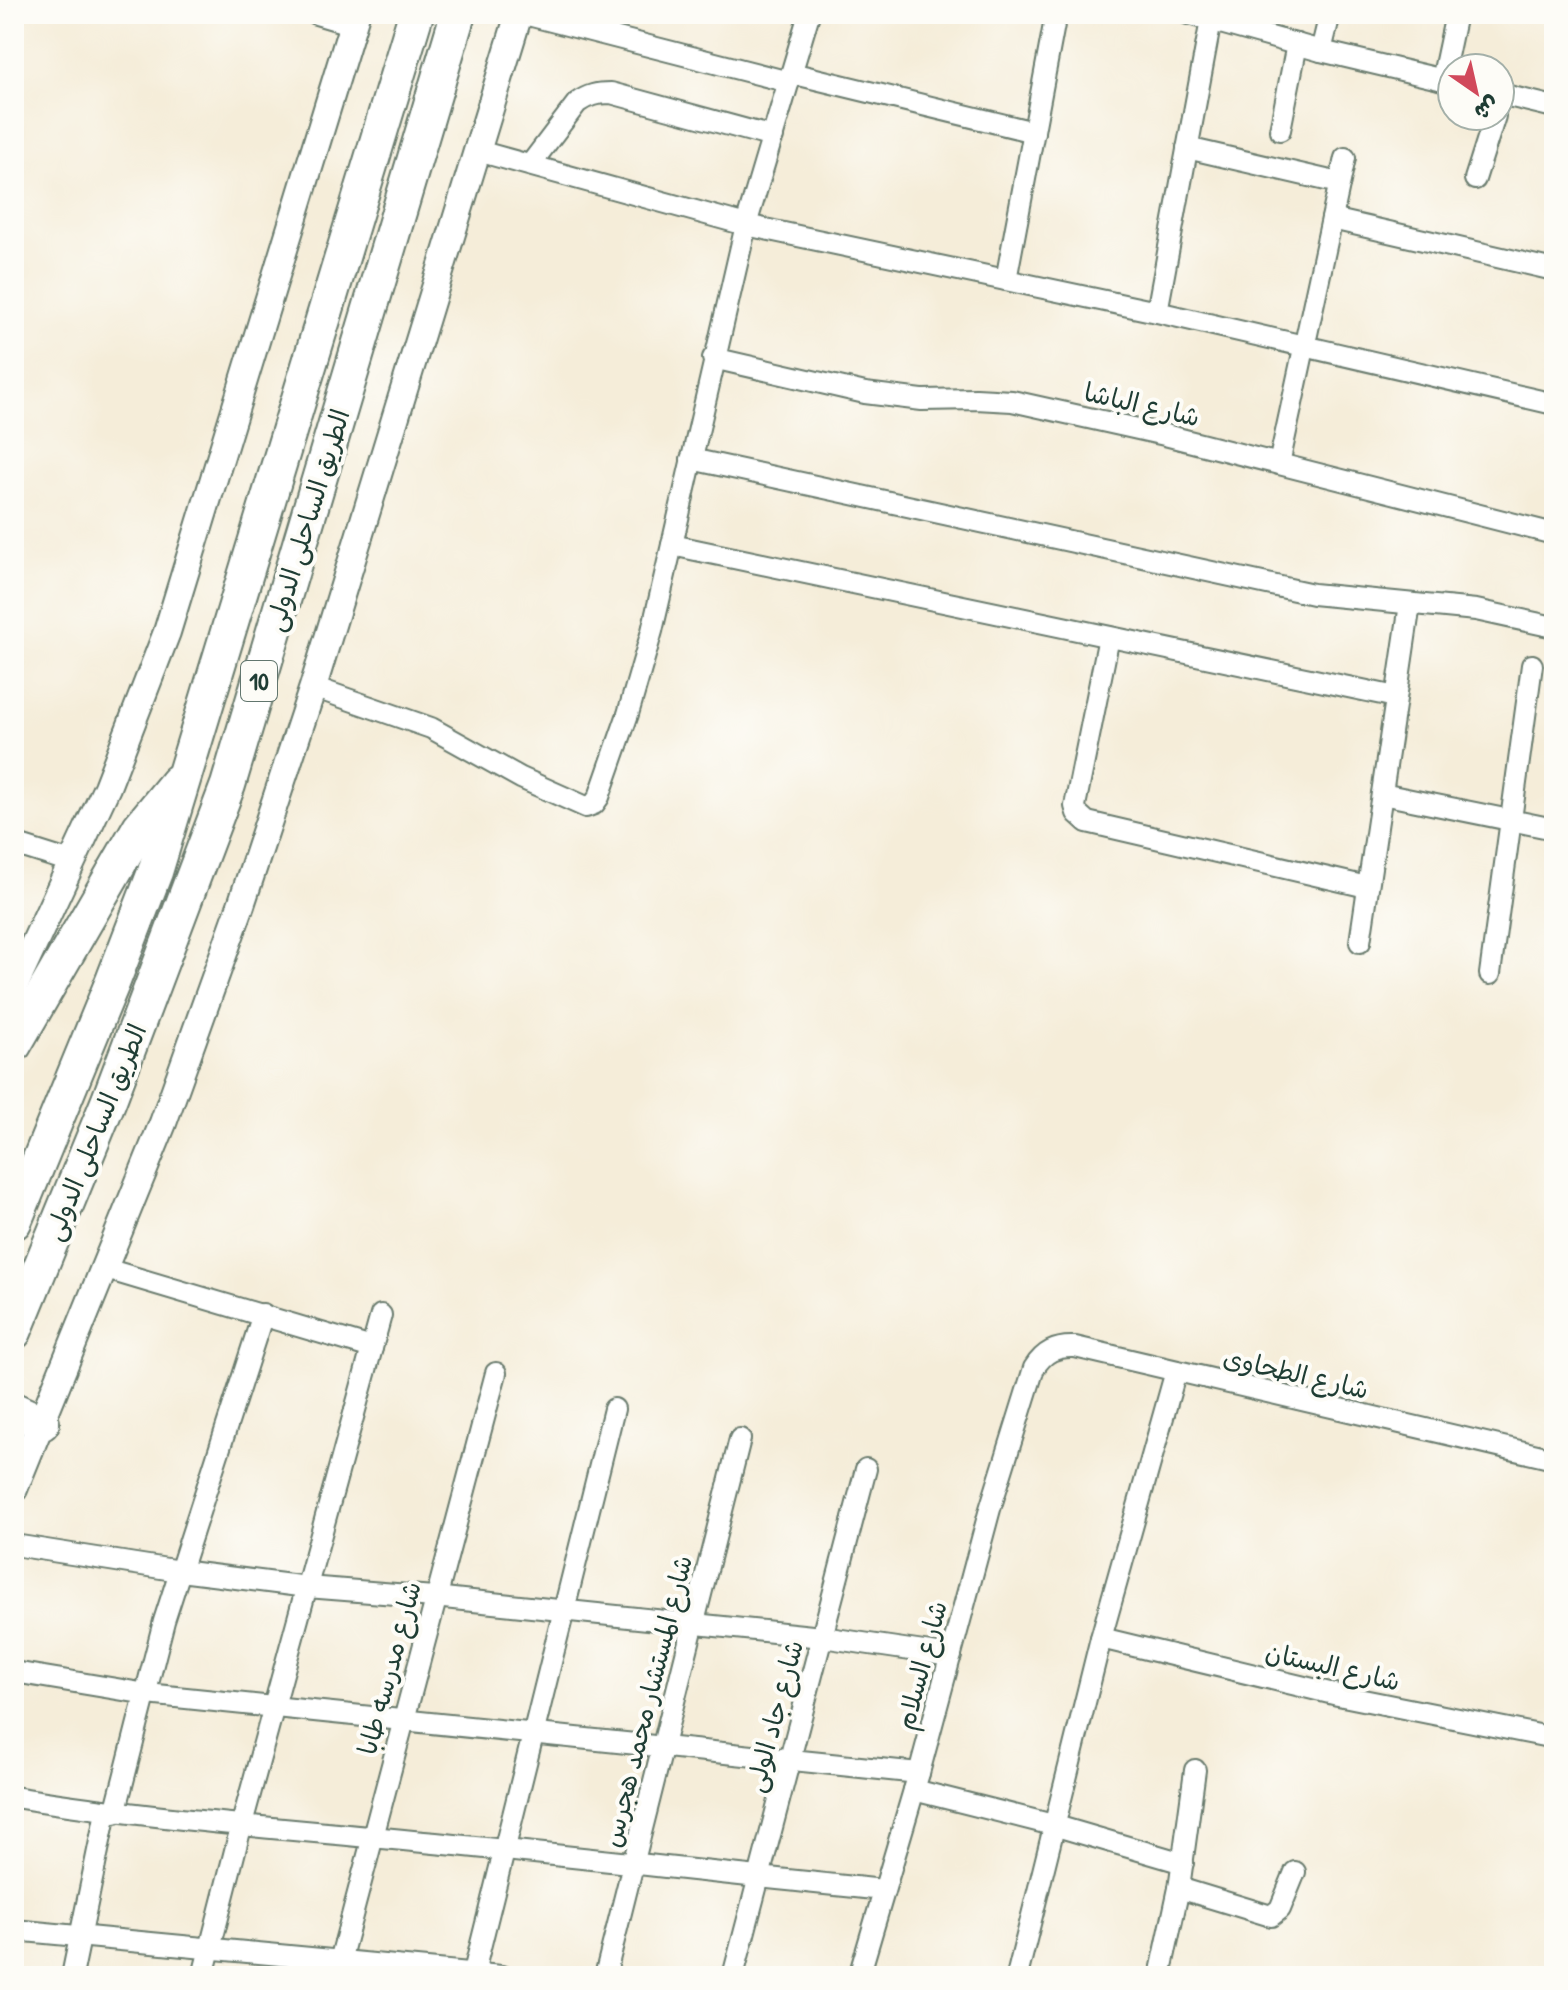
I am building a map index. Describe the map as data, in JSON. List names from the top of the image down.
{
  "streets": {
    "highway": ["الطريق الساحلى الدولى", "10"],
    "street": [
      "شارع الباشا",
      "شارع الطحاوى",
      "شارع السلام",
      "شارع البستان",
      "شارع مدرسه طابا",
      "شارع المستشار محمد هجرس",
      "شارع جاد الولى"
    ]
  },
  "crossings": [
    ["شارع الطحاوى", "شارع السلام"]
  ],
  "north": "bottom right"
}
